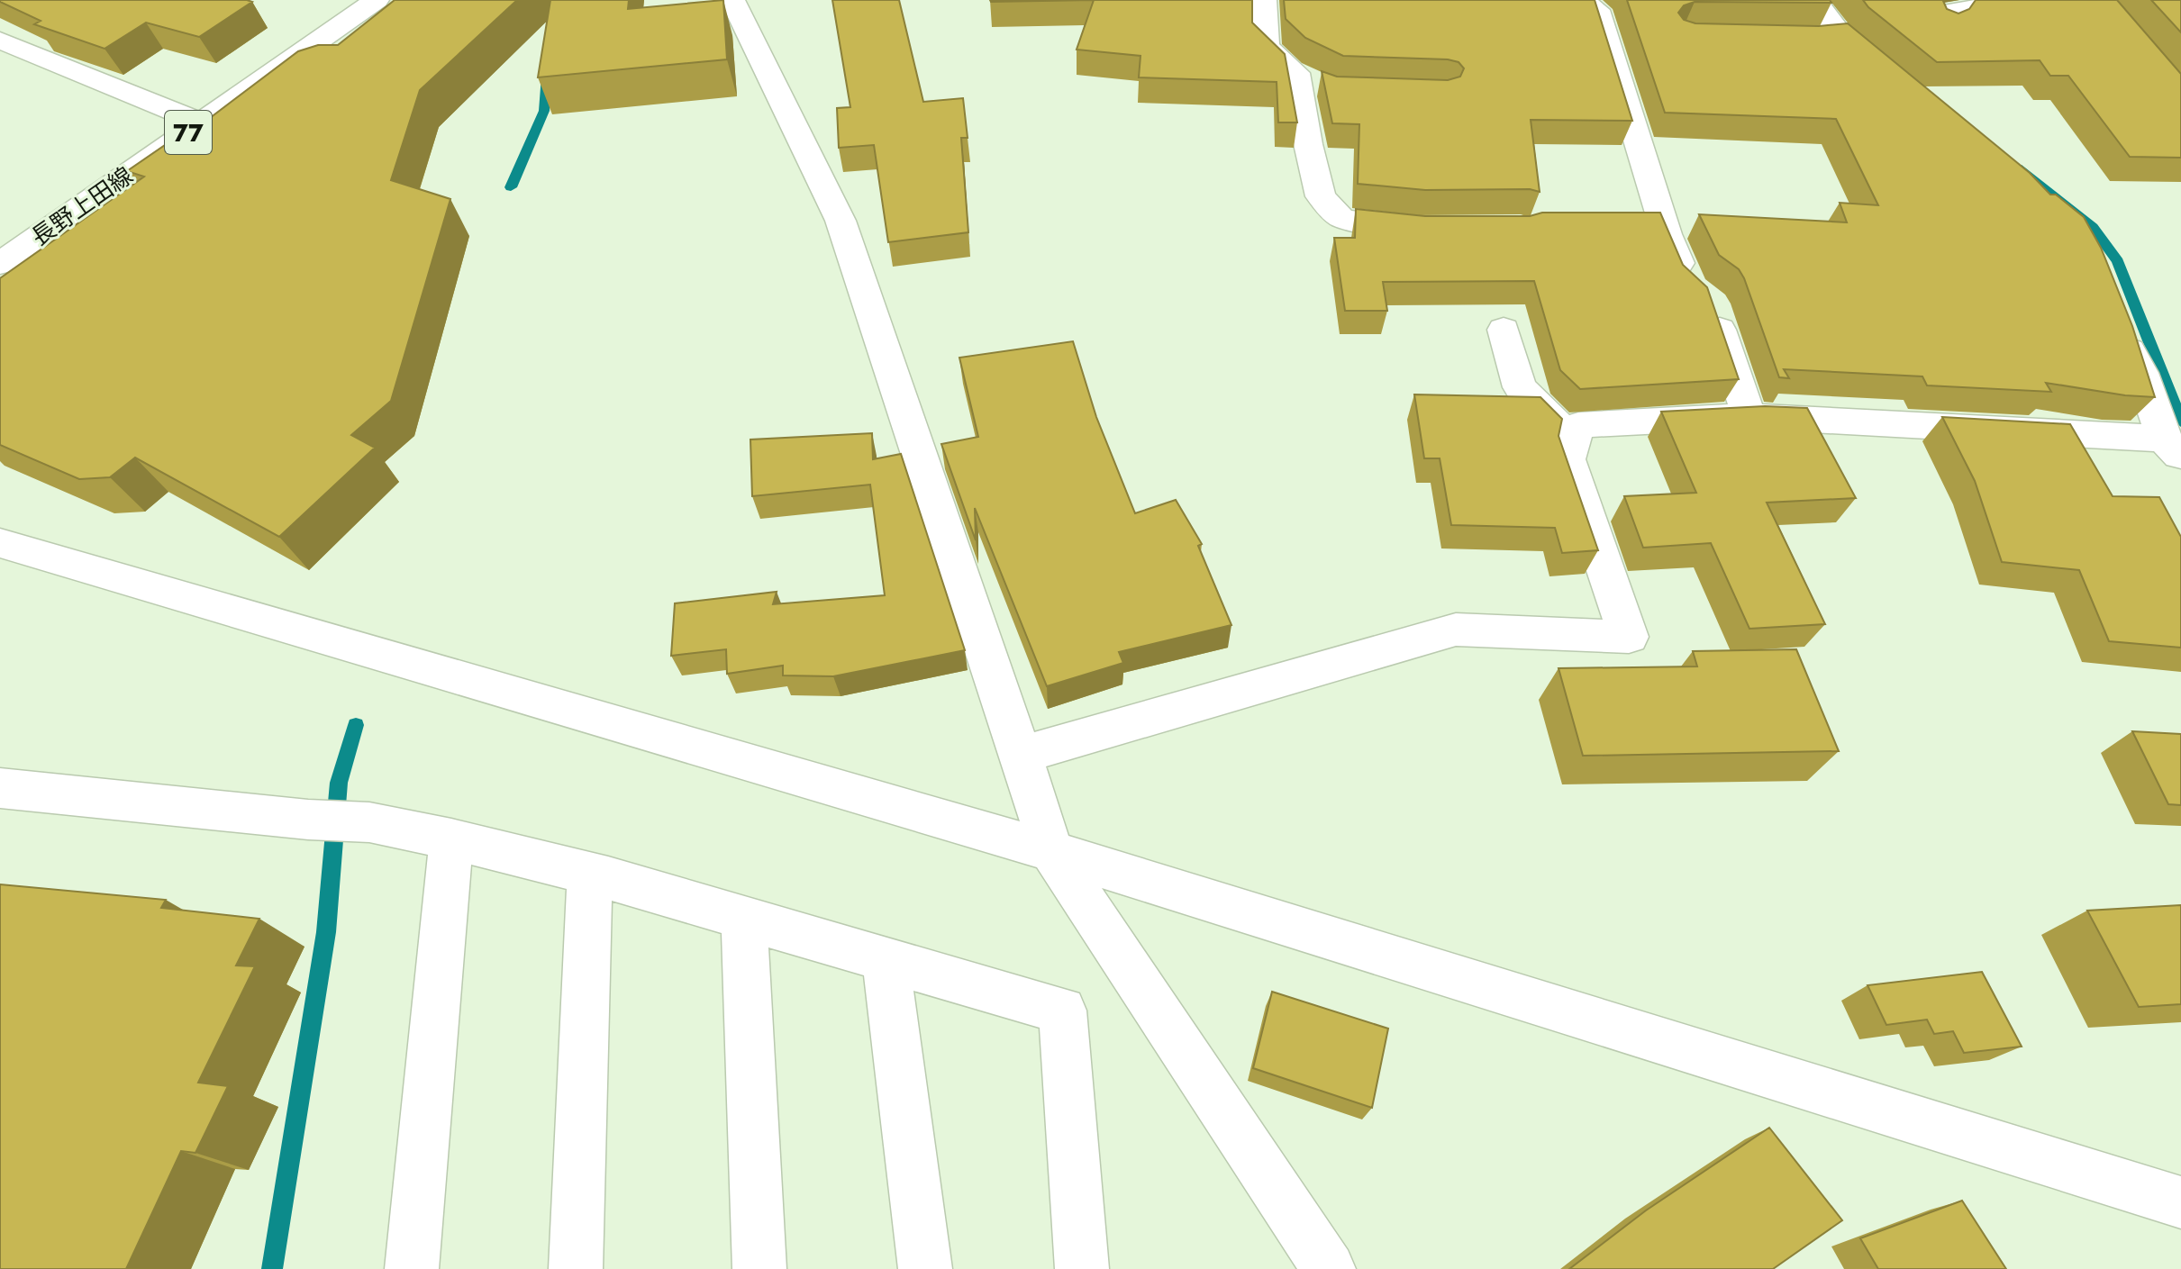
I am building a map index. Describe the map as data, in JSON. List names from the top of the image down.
{
  "streets": {
    "street": ["77", "長野上田線"]
  }
}
